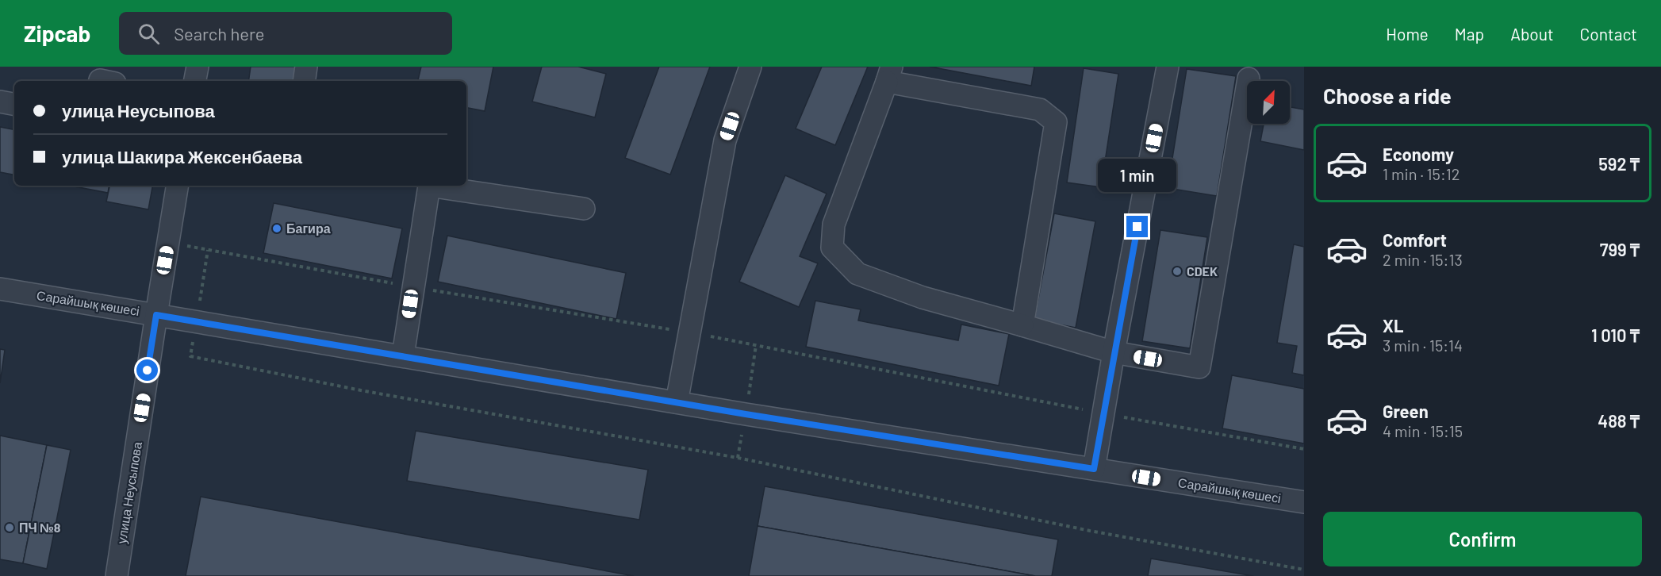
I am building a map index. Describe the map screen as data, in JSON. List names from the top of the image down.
{
  "streets": {
    "street": ["Сарайшық көшесі", "улица Неусыпова"]
  },
  "crossings": [
    ["Сарайшық көшесі", "улица Неусыпова"]
  ],
  "places": ["Багира", "CDEK", "ПЧ №8"],
  "north": "top right",
  "page": {
    "header": "Zipcab",
    "search": "Search here",
    "nav": [
      "Home",
      "Map",
      "About",
      "Contact"
    ],
    "heading": "Choose a ride",
    "banner": ["улица Неусыпова", "улица Шакира Жексенбаева"],
    "list": [
      {
        "name": "Economy",
        "note": "1 min · 15:12",
        "value": "592 ₸"
      },
      {
        "name": "Comfort",
        "note": "2 min · 15:13",
        "value": "799 ₸"
      },
      {
        "name": "XL",
        "note": "3 min · 15:14",
        "value": "1 010 ₸"
      },
      {
        "name": "Green",
        "note": "4 min · 15:15",
        "value": "488 ₸"
      }
    ],
    "bubble": "1 min",
    "buttons": "Confirm"
  }
}
